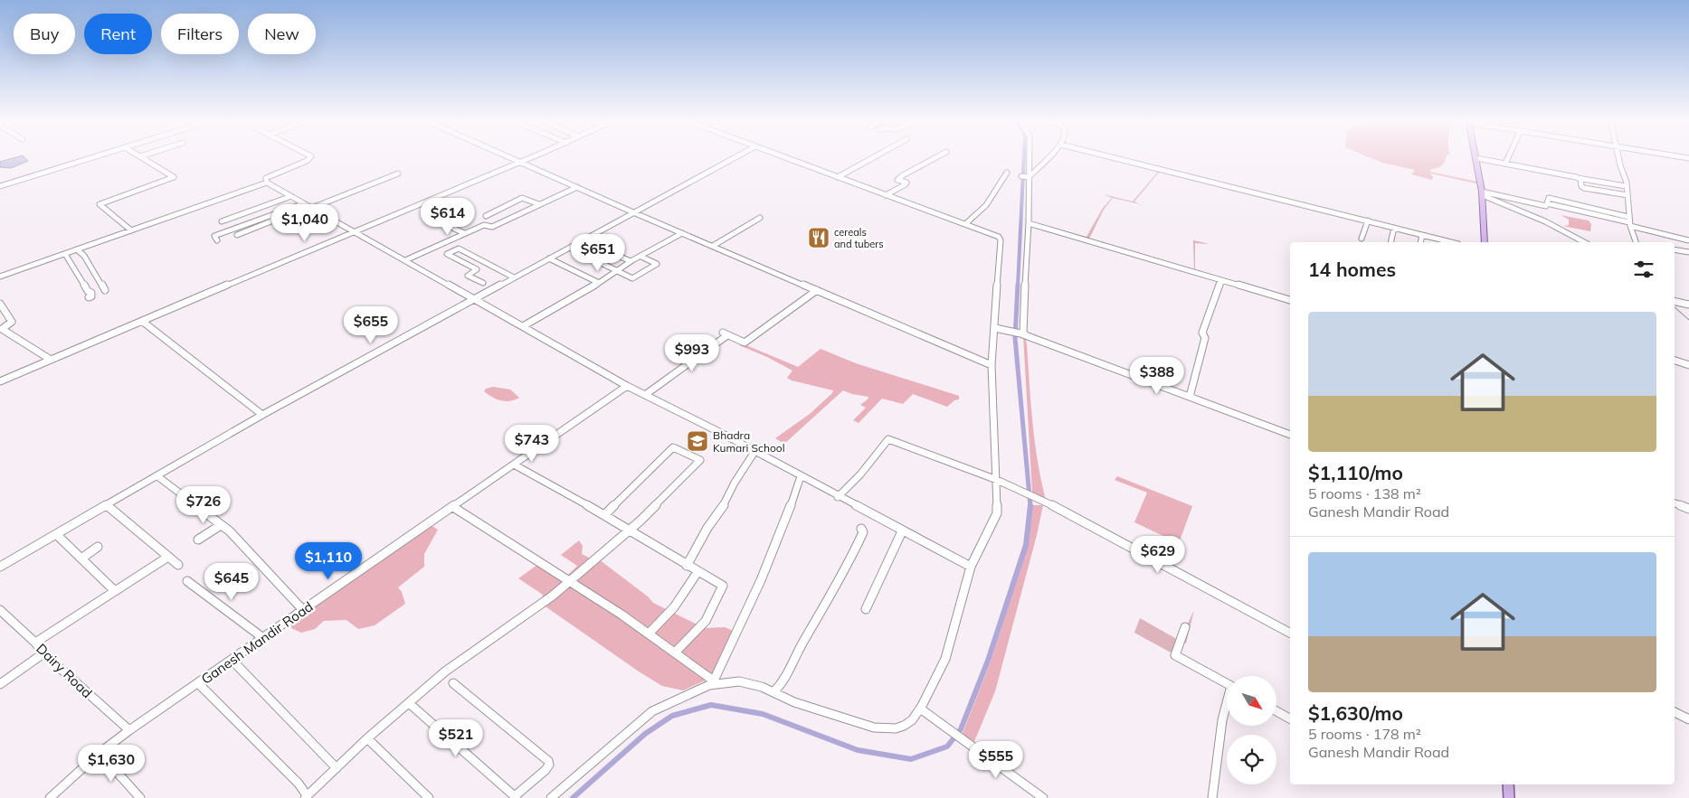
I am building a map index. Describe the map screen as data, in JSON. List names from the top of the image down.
{
  "streets": {
    "street": ["Ganesh Mandir Road", "Dairy Road"]
  },
  "crossings": [
    ["Ganesh Mandir Road", "Dairy Road"]
  ],
  "places": {
    "restaurant": ["cereals and tubers"],
    "school or university": ["Bhadra Kumari School"]
  },
  "north": "bottom right",
  "page": {
    "chip": [
      "Buy",
      "Rent",
      "Filters",
      "New"
    ],
    "price": [
      "$614",
      "$1,040",
      "$651",
      "$655",
      "$993",
      "$388",
      "$743",
      "$726",
      "$629",
      "$1,110",
      "$645",
      "$521",
      "$555",
      "$1,630"
    ],
    "heading": "14 homes",
    "list": [
      {
        "name": "$1,110/mo",
        "note": "5 rooms · 138 m² · Ganesh Mandir Road"
      },
      {
        "name": "$1,630/mo",
        "note": "5 rooms · 178 m² · Ganesh Mandir Road"
      }
    ]
  }
}
